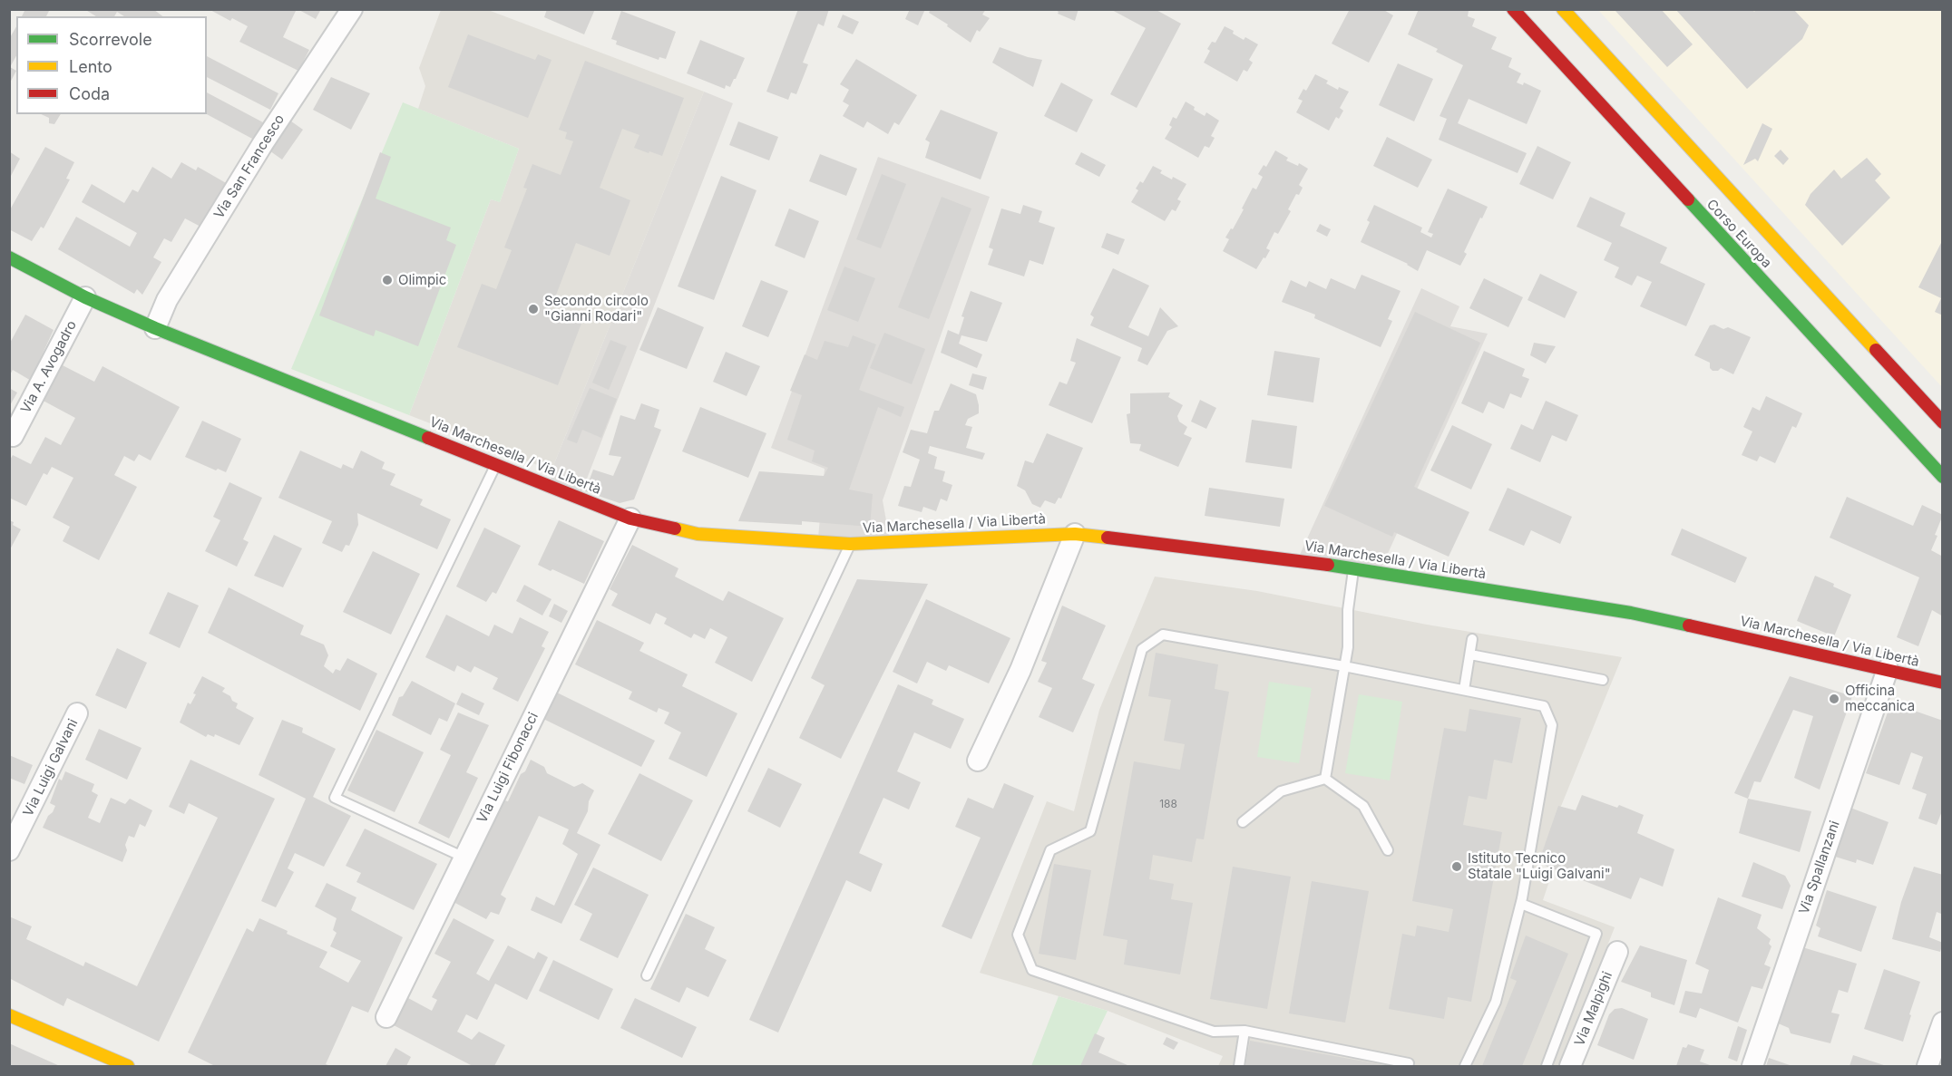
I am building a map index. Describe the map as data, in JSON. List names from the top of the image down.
{
  "streets": {
    "street": [
      "Via San Francesco",
      "Corso Europa",
      "Via A. Avogadro",
      "Via Marchesella / Via Libertà",
      "Via Luigi Galvani",
      "Via Luigi Fibonacci",
      "Via Spallanzani",
      "Via Malpighi"
    ]
  },
  "crossings": [
    ["Via San Francesco", "Via Marchesella / Via Libertà"],
    ["Via A. Avogadro", "Via Marchesella / Via Libertà"],
    ["Via Marchesella / Via Libertà", "Via Luigi Fibonacci"],
    ["Via Marchesella / Via Libertà", "Via Spallanzani"]
  ],
  "places": [
    "Olimpic",
    "Secondo circolo \"Gianni Rodari\"",
    "Officina meccanica",
    "Istituto Tecnico Statale \"Luigi Galvani\""
  ],
  "house_numbers": ["188"],
  "legend": ["Scorrevole", "Lento", "Coda"]
}
